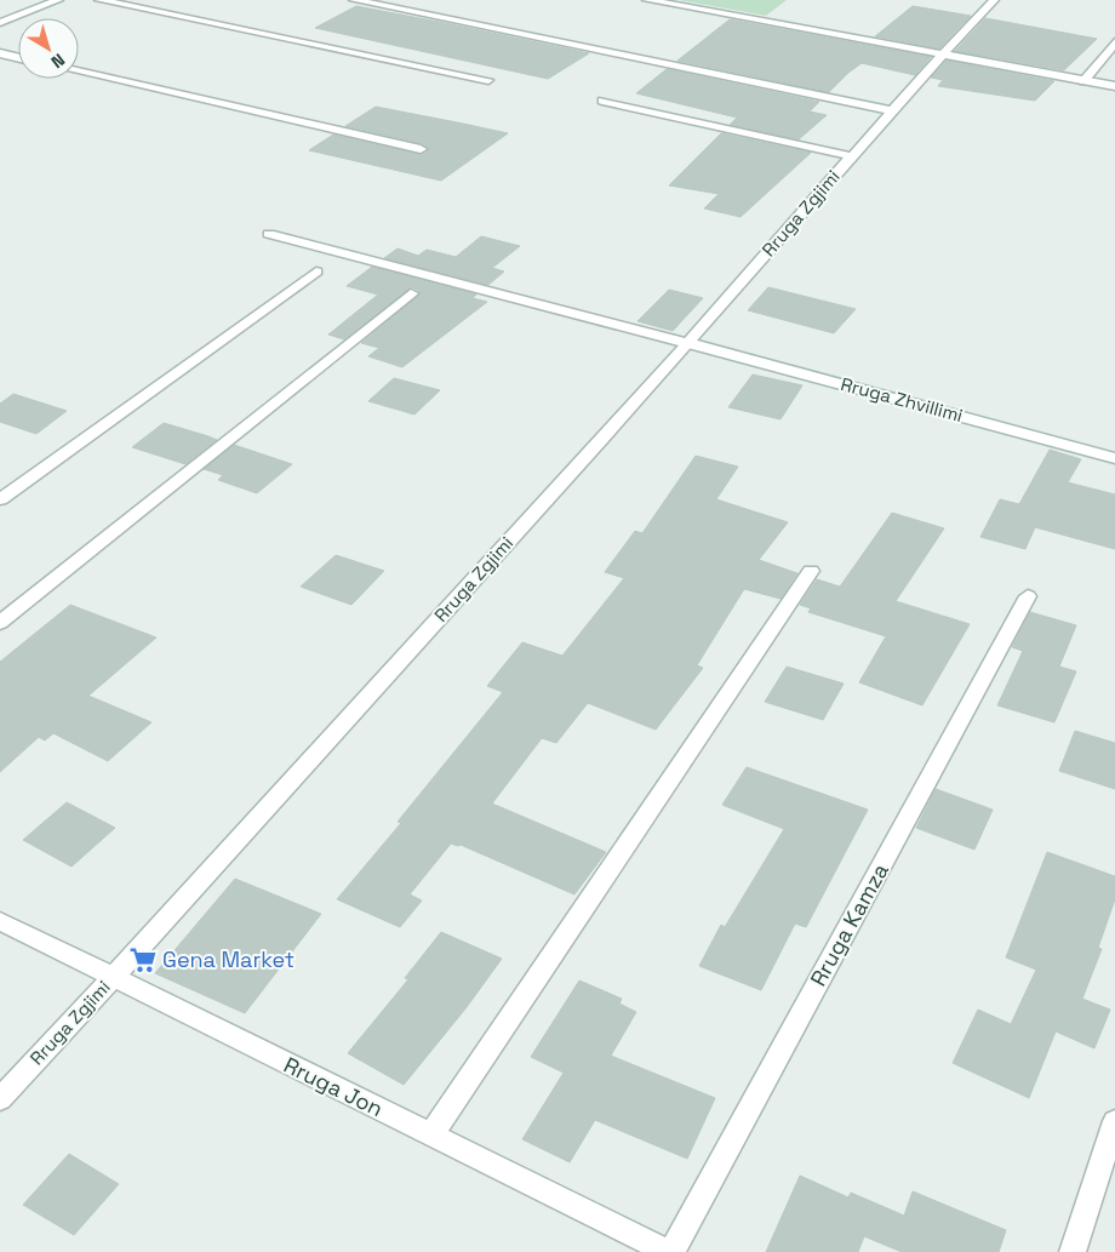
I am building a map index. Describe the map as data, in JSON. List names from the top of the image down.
{
  "streets": {
    "street": [
      "Rruga Zgjimi",
      "Rruga Zhvillimi",
      "Rruga Kamza",
      "Rruga Jon"
    ]
  },
  "crossings": [
    ["Rruga Zgjimi", "Rruga Zhvillimi"],
    ["Rruga Zgjimi", "Rruga Jon"],
    ["Rruga Kamza", "Rruga Jon"]
  ],
  "places": {
    "supermarket": ["Gena Market"]
  },
  "north": "bottom right"
}
